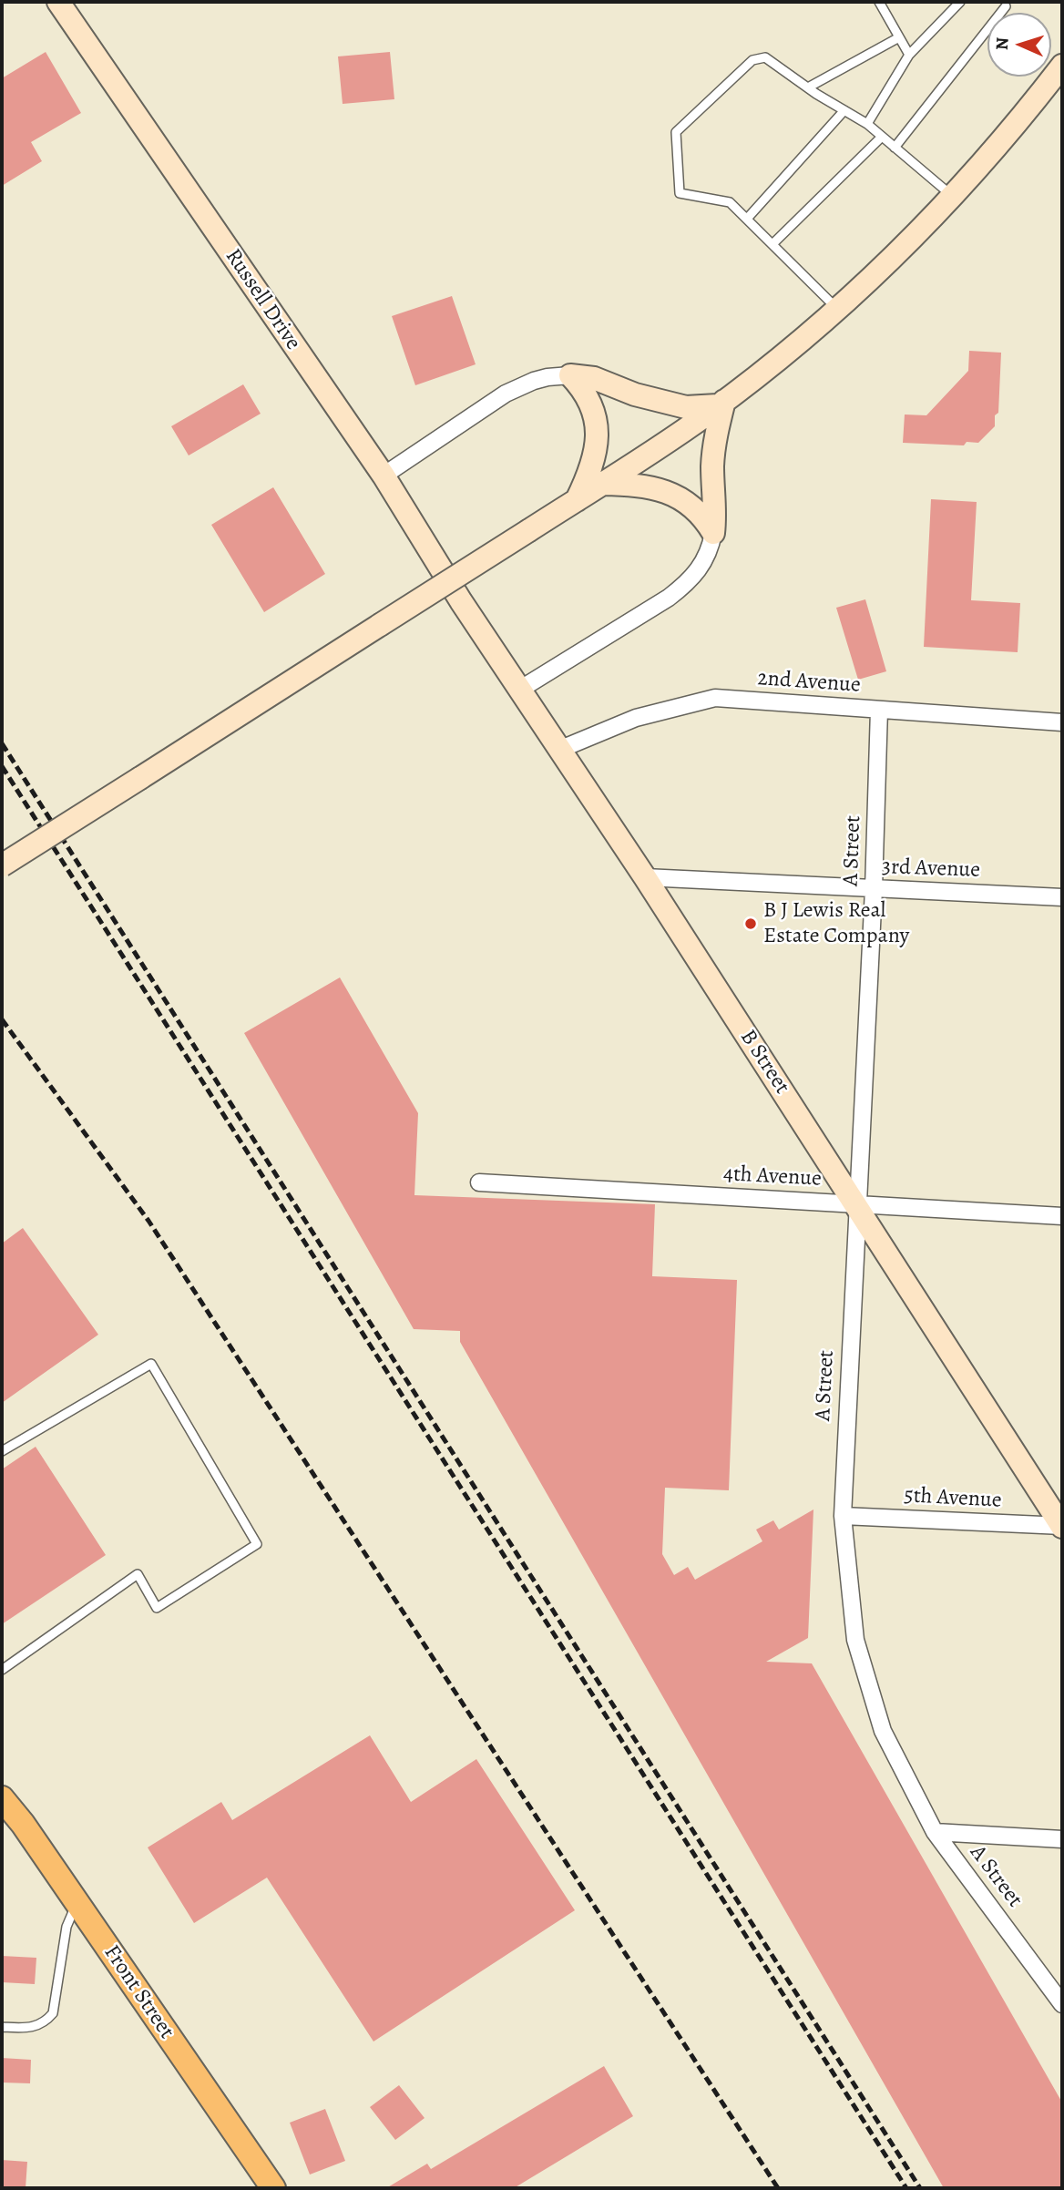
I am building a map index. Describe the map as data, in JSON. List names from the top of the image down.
{
  "streets": {
    "main road": ["Russell Drive", "B Street", "Front Street"],
    "street": [
      "2nd Avenue",
      "A Street",
      "3rd Avenue",
      "4th Avenue",
      "5th Avenue"
    ]
  },
  "crossings": [
    ["Russell Drive", "B Street"],
    ["2nd Avenue", "A Street"],
    ["2nd Avenue", "B Street"],
    ["A Street", "3rd Avenue"],
    ["A Street", "B Street"],
    ["A Street", "4th Avenue"],
    ["A Street", "5th Avenue"],
    ["3rd Avenue", "B Street"],
    ["B Street", "4th Avenue"],
    ["B Street", "5th Avenue"]
  ],
  "places": ["B J Lewis Real Estate Company"],
  "north": "left"
}
